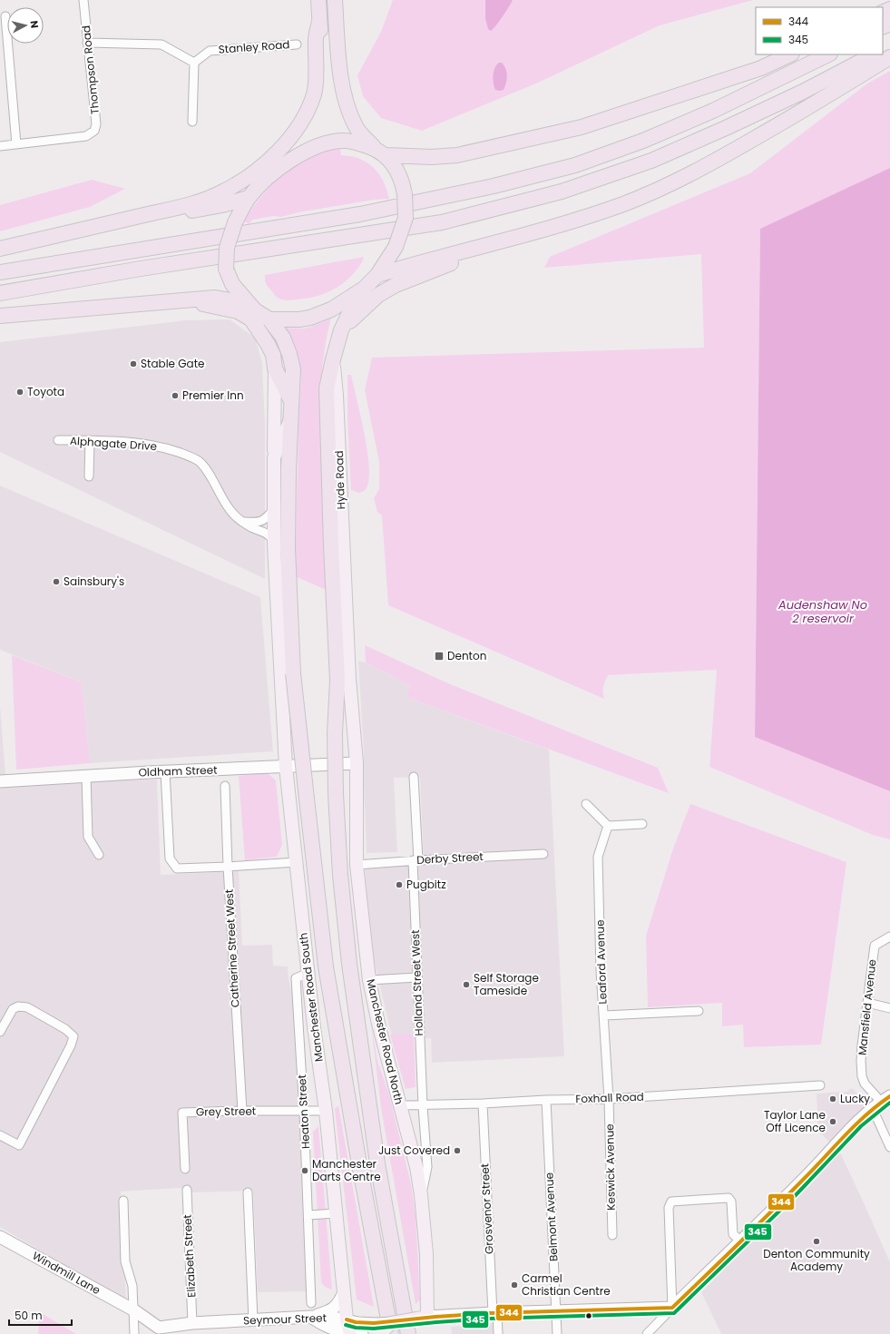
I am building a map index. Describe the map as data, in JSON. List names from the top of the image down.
{
  "streets": {
    "main road": ["Manchester Road South", "Manchester Road North"],
    "street": [
      "Stanley Road",
      "Thompson Road",
      "Alphagate Drive",
      "Oldham Street",
      "Derby Street",
      "Catherine Street West",
      "Leaford Avenue",
      "Holland Street West",
      "Mansfield Avenue",
      "Foxhall Road",
      "Grey Street",
      "Heaton Street",
      "Keswick Avenue",
      "Grosvenor Street",
      "Belmont Avenue",
      "Elizabeth Street",
      "Windmill Lane",
      "Seymour Street"
    ]
  },
  "crossings": [
    ["Alphagate Drive", "Manchester Road South"],
    ["Oldham Street", "Manchester Road South"],
    ["Oldham Street", "Manchester Road North"],
    ["Derby Street", "Holland Street West"],
    ["Derby Street", "Manchester Road North"],
    ["Catherine Street West", "Grey Street"],
    ["Leaford Avenue", "Foxhall Road"],
    ["Leaford Avenue", "Keswick Avenue"],
    ["Holland Street West", "Manchester Road North"],
    ["Holland Street West", "Foxhall Road"],
    ["Manchester Road South", "Grey Street"],
    ["Manchester Road South", "Heaton Street"],
    ["Manchester Road South", "Seymour Street"],
    ["Manchester Road North", "Foxhall Road"],
    ["Foxhall Road", "Keswick Avenue"],
    ["Foxhall Road", "Grosvenor Street"],
    ["Foxhall Road", "Belmont Avenue"],
    ["Grey Street", "Heaton Street"],
    ["Elizabeth Street", "Seymour Street"],
    ["Windmill Lane", "Seymour Street"]
  ],
  "water": ["Audenshaw No 2 reservoir"],
  "places": {
    "other": [
      "Stable Gate",
      "Toyota",
      "Premier Inn",
      "Sainsbury's",
      "Pugbitz",
      "Self Storage Tameside",
      "Lucky",
      "Taylor Lane Off Licence",
      "Just Covered",
      "Manchester Darts Centre",
      "Denton Community Academy",
      "Carmel Christian Centre"
    ],
    "transit": ["Denton"]
  },
  "lines": ["transit line 344", "transit line 345"],
  "legend": ["344", "345"],
  "scale_bar": "50 m",
  "north": "right"
}
